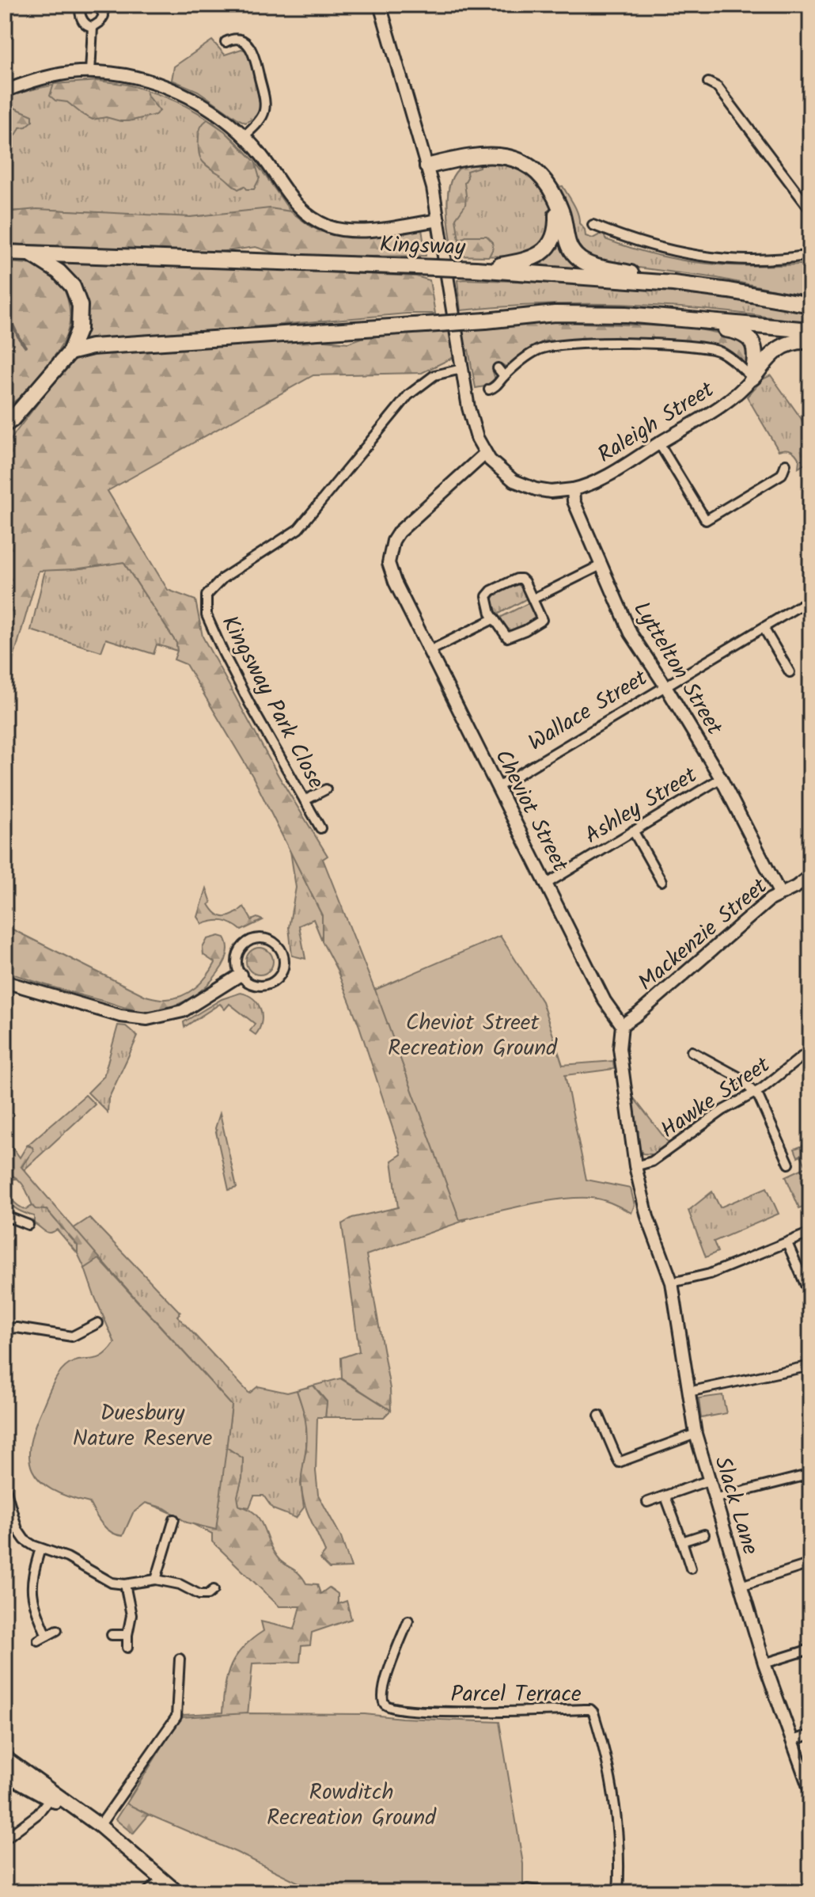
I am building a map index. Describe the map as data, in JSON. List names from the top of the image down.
{
  "streets": {
    "highway": ["Kingsway"],
    "street": [
      "Raleigh Street",
      "Lyttelton Street",
      "Kingsway Park Close",
      "Wallace Street",
      "Ashley Street",
      "Cheviot Street",
      "Mackenzie Street",
      "Hawke Street",
      "Slack Lane",
      "Parcel Terrace"
    ]
  },
  "crossings": [
    ["Raleigh Street", "Lyttelton Street"],
    ["Lyttelton Street", "Wallace Street"],
    ["Lyttelton Street", "Ashley Street"],
    ["Lyttelton Street", "Mackenzie Street"],
    ["Wallace Street", "Cheviot Street"],
    ["Ashley Street", "Cheviot Street"],
    ["Cheviot Street", "Mackenzie Street"],
    ["Hawke Street", "Slack Lane"]
  ],
  "parks": ["Cheviot Street Recreation Ground", "Duesbury Nature Reserve", "Rowditch Recreation Ground"]
}
